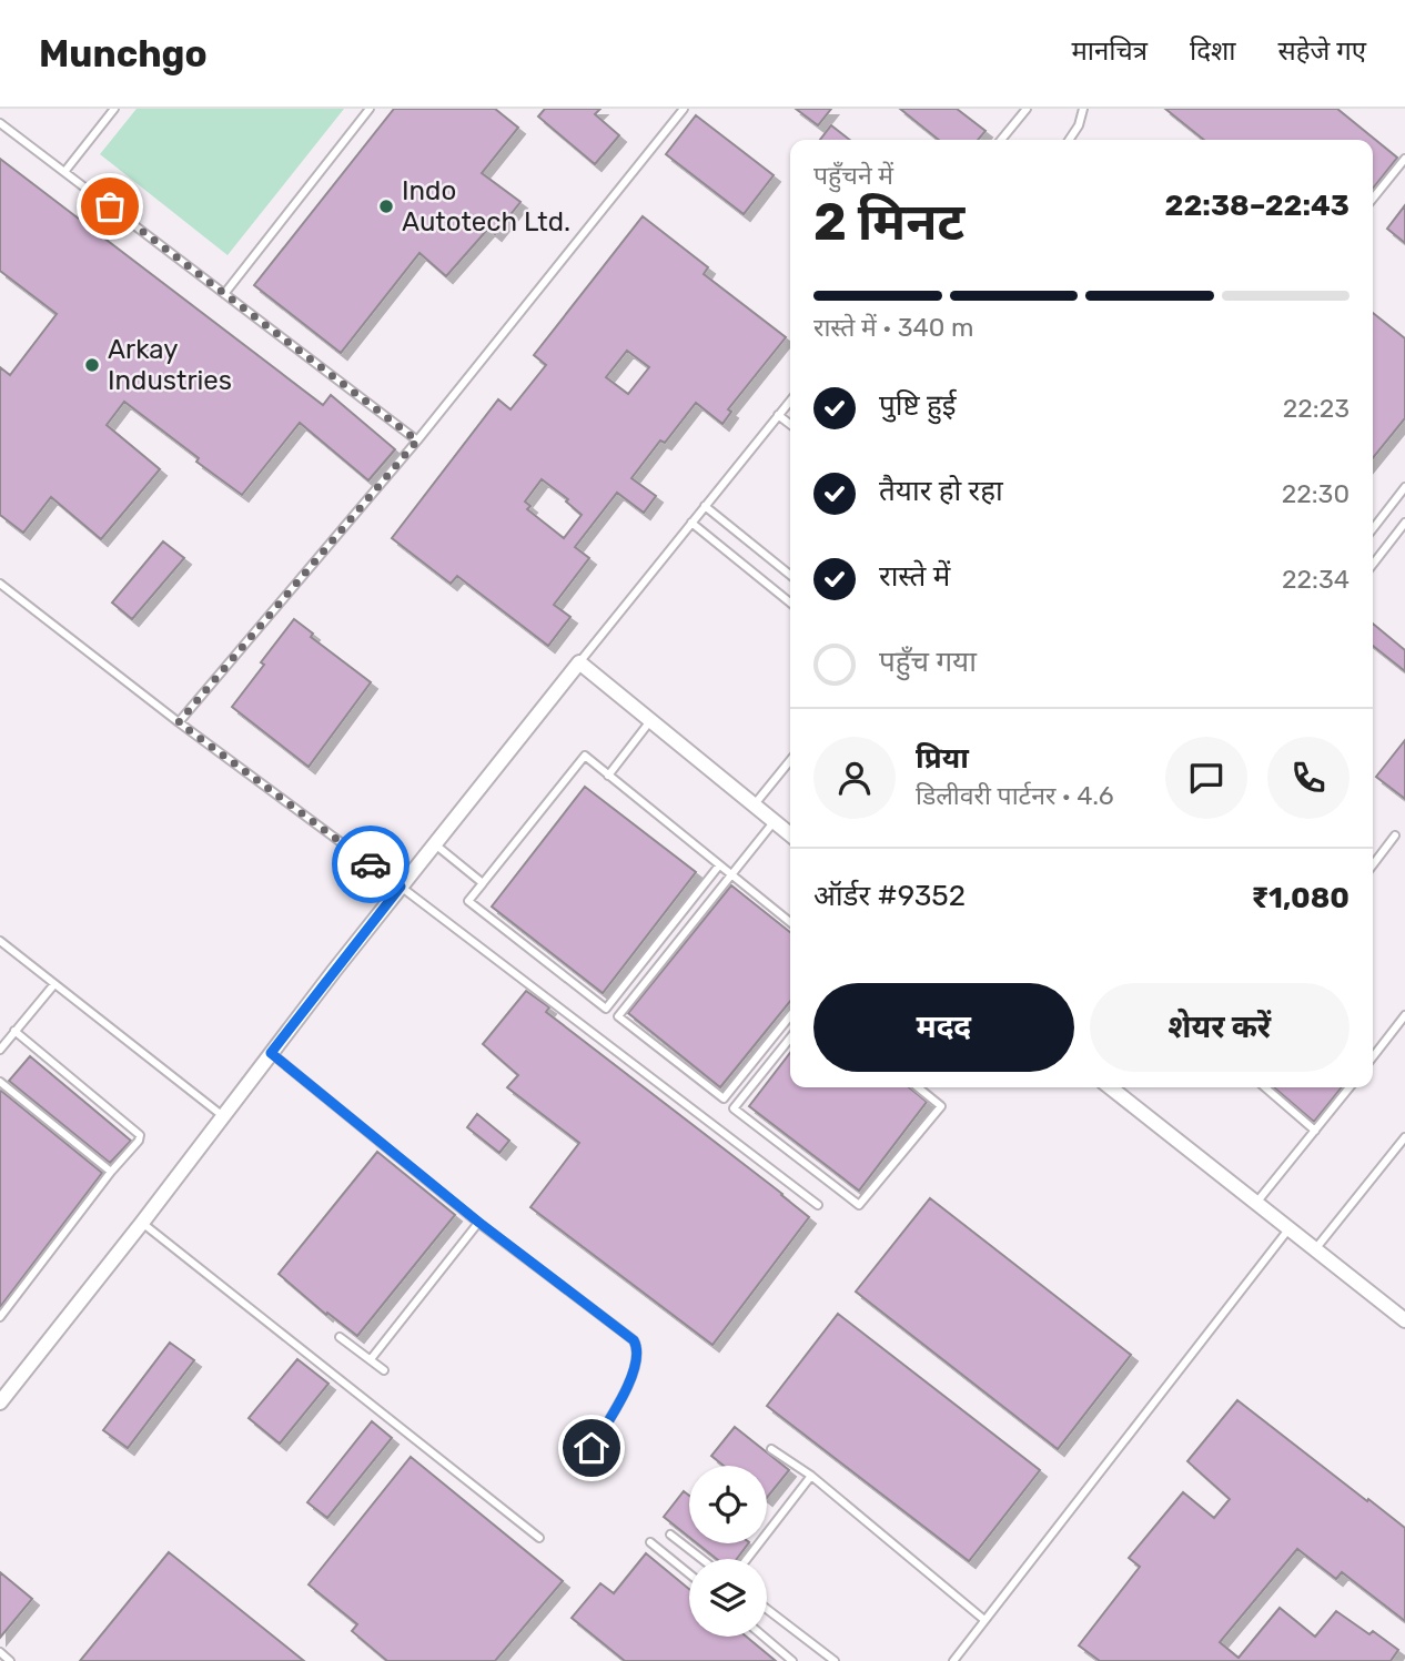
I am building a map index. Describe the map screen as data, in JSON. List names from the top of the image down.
{
  "places": ["Indo Autotech Ltd.", "Arkay Industries"],
  "page": {
    "header": "Munchgo",
    "nav": ["मानचित्र", "दिशा", "सहेजे गए"],
    "heading": ["2 मिनट", "पहुँचने में", "22:38–22:43"],
    "panel": [
      "प्रिया",
      "डिलीवरी पार्टनर · 4.6",
      "ऑर्डर #9352",
      "₹1,080"
    ],
    "bar": "रास्ते में · 340 m",
    "list": [
      ["पुष्टि हुई", "22:23"],
      ["तैयार हो रहा", "22:30"],
      ["रास्ते में", "22:34"],
      "पहुँच गया"
    ],
    "buttons": ["मदद", "शेयर करें"]
  }
}
